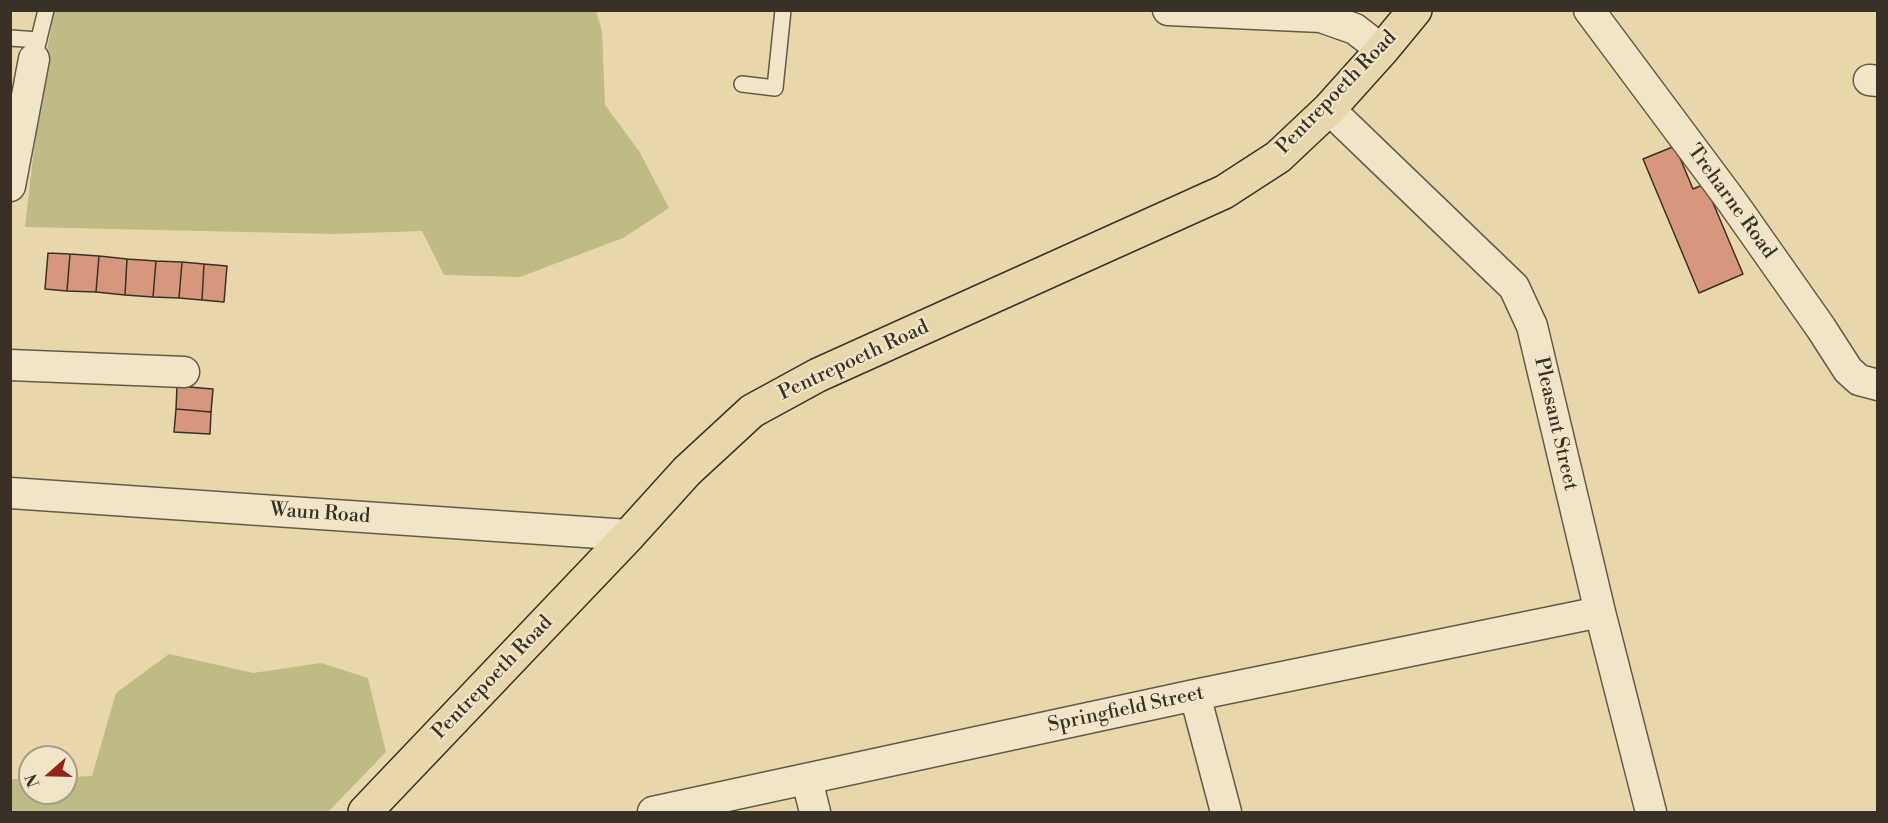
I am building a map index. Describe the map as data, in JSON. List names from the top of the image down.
{
  "streets": {
    "main road": ["Pentrepoeth Road"],
    "street": [
      "Treharne Road",
      "Pleasant Street",
      "Waun Road",
      "Springfield Street"
    ]
  },
  "crossings": [
    ["Pentrepoeth Road", "Pleasant Street"],
    ["Pentrepoeth Road", "Waun Road"],
    ["Pleasant Street", "Springfield Street"]
  ],
  "north": "left"
}
